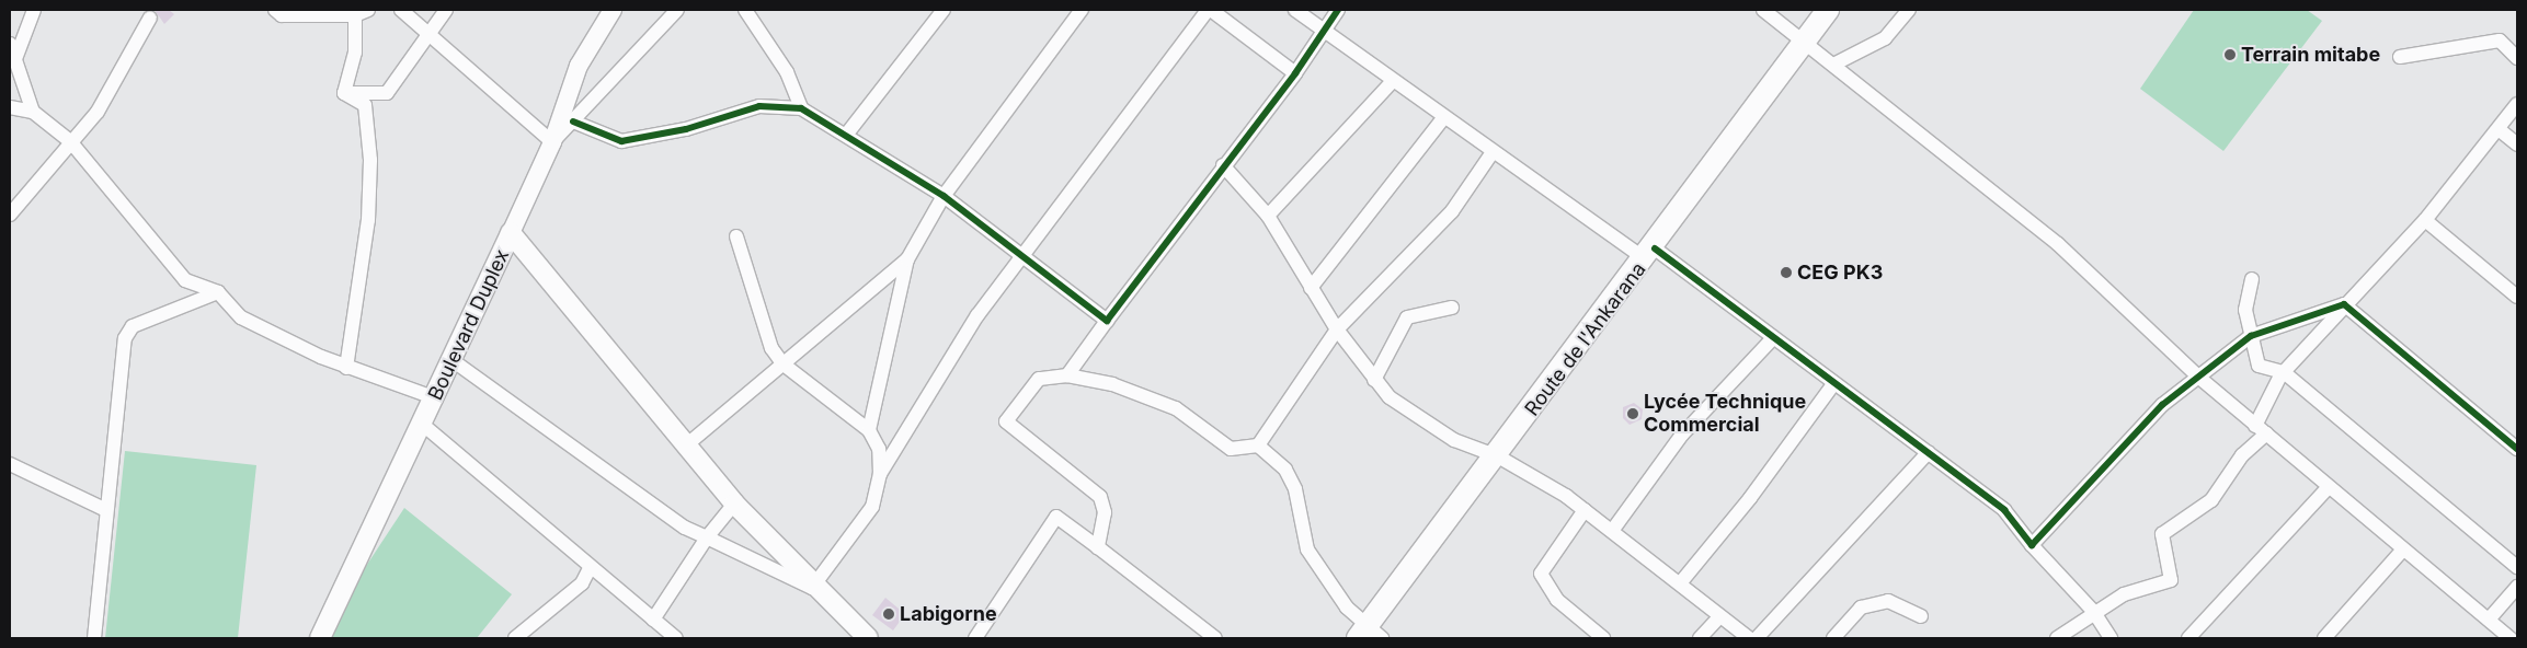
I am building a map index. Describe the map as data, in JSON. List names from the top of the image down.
{
  "streets": {
    "main road": ["Boulevard Duplex", "Route de l'Ankarana"]
  },
  "places": [
    "Terrain mitabe",
    "CEG PK3",
    "Lycée Technique Commercial",
    "Labigorne"
  ]
}
